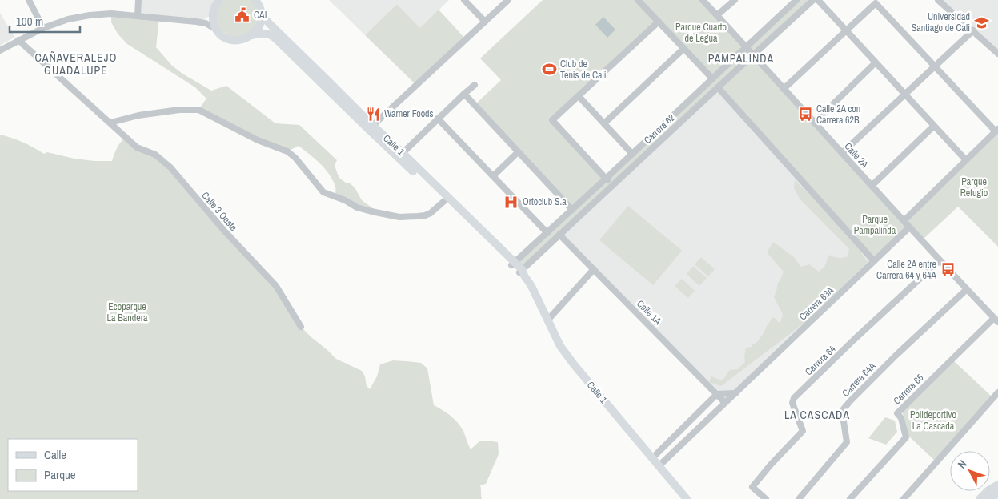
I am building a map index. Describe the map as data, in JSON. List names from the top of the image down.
{
  "streets": {
    "main road": ["Calle 1"],
    "street": [
      "Carrera 62",
      "Calle 2A",
      "Calle 3 Oeste",
      "Carrera 63A",
      "Calle 1A",
      "Carrera 64",
      "Carrera 64A",
      "Carrera 65"
    ]
  },
  "crossings": [
    ["Carrera 62", "Calle 1"],
    ["Carrera 62", "Calle 2A"],
    ["Carrera 62", "Calle 1A"],
    ["Calle 1", "Carrera 63A"],
    ["Calle 2A", "Carrera 63A"],
    ["Calle 2A", "Carrera 64"],
    ["Calle 2A", "Carrera 64A"],
    ["Calle 2A", "Carrera 65"],
    ["Carrera 63A", "Calle 1A"]
  ],
  "districts": ["CAÑAVERALEJO GUADALUPE", "PAMPALINDA", "LA CASCADA"],
  "parks": [
    "Parque Cuarto de Legua",
    "Parque Refugio",
    "Parque Pampalinda",
    "Ecoparque La Bandera",
    "Polideportivo La Cascada"
  ],
  "places": {
    "public building": ["CAI"],
    "school or university": ["Universidad Santiago de Cali"],
    "sports": ["Club de Tenis de Cali"],
    "restaurant": ["Warner Foods"],
    "bus stop": ["Calle 2A con Carrera 62B", "Calle 2A entre Carrera 64 y 64A"],
    "hospital": ["Ortoclub S.a"]
  },
  "legend": ["Calle", "Parque"],
  "scale_bar": "100 m",
  "north": "top left"
}
